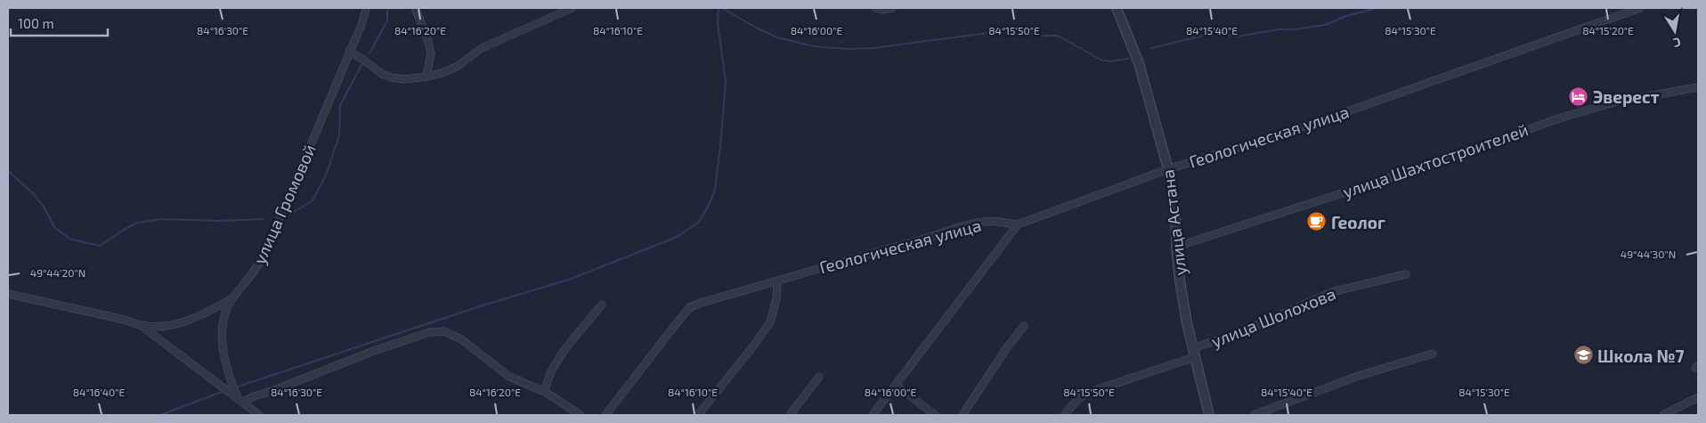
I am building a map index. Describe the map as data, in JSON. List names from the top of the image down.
{
  "streets": {
    "street": [
      "Геологическая улица",
      "улица Шахтостроителей",
      "улица Громовой",
      "улица Астана",
      "улица Шолохова"
    ]
  },
  "crossings": [
    ["Геологическая улица", "улица Астана"],
    ["улица Шахтостроителей", "улица Астана"],
    ["улица Астана", "улица Шолохова"]
  ],
  "places": {
    "hotel": ["Эверест"],
    "cafe": ["Геолог"],
    "school or university": ["Школа №7"]
  },
  "scale_bar": "100 m",
  "north": "bottom",
  "coordinates": [
    "84°16'30\"E",
    "84°16'20\"E",
    "84°16'10\"E",
    "84°16'00\"E",
    "84°15'50\"E",
    "84°15'40\"E",
    "84°15'30\"E",
    "84°15'20\"E",
    "49°44'30\"N",
    "49°44'20\"N",
    "84°16'40\"E"
  ]
}
